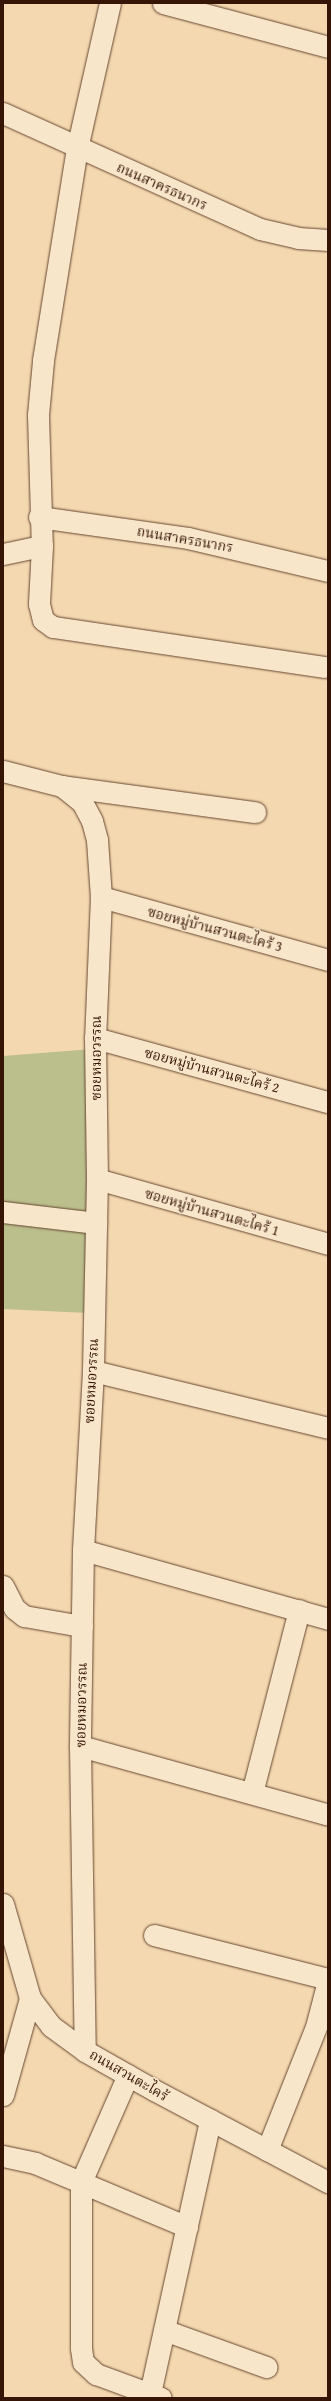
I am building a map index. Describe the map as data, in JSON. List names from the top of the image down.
{
  "streets": {
    "street": [
      "ถนนสาครธนากร",
      "ซอยหมู่บ้านสวนตะไคร้ 3",
      "ซอยหมอวรรณ",
      "ซอยหมู่บ้านสวนตะไคร้ 2",
      "ซอยหมู่บ้านสวนตะไคร้ 1",
      "ถนนสวนตะไคร้"
    ]
  },
  "crossings": [
    ["ซอยหมู่บ้านสวนตะไคร้ 3", "ซอยหมอวรรณ"],
    ["ซอยหมอวรรณ", "ซอยหมู่บ้านสวนตะไคร้ 2"],
    ["ซอยหมอวรรณ", "ซอยหมู่บ้านสวนตะไคร้ 1"],
    ["ซอยหมอวรรณ", "ถนนสวนตะไคร้"]
  ]
}
